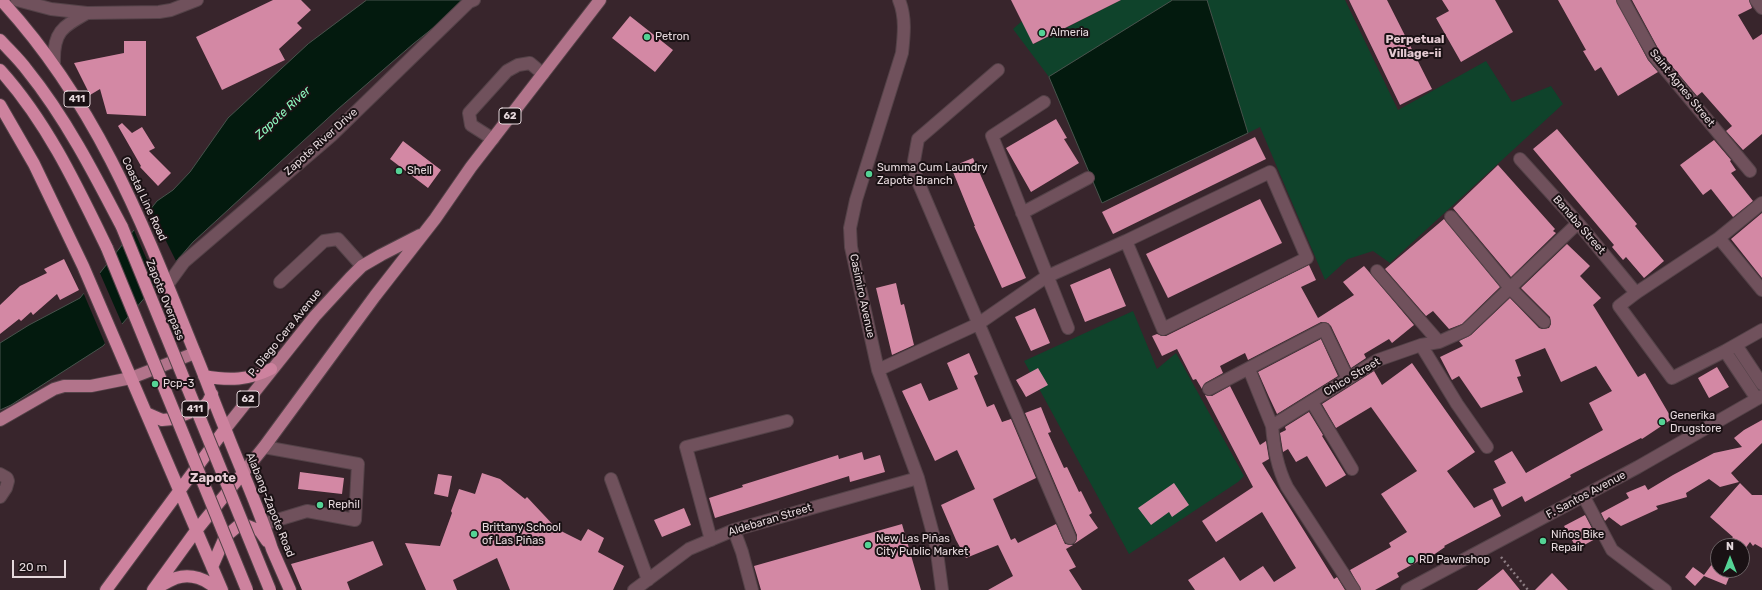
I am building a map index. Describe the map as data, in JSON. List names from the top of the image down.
{
  "streets": {
    "highway": [
      "411",
      "62",
      "Coastal Line Road",
      "Zapote Overpass",
      "P. Diego Cera Avenue",
      "Alabang-Zapote Road"
    ],
    "street": [
      "Saint Agnes Street",
      "Zapote River Drive",
      "Banaba Street",
      "Casimiro Avenue",
      "Chico Street",
      "F. Santos Avenue",
      "Aldebaran Street"
    ]
  },
  "crossings": [
    ["Zapote River Drive", "Coastal Line Road"],
    ["Coastal Line Road", "P. Diego Cera Avenue"],
    ["Coastal Line Road", "Alabang-Zapote Road"],
    ["Banaba Street", "Chico Street"],
    ["Casimiro Avenue", "Aldebaran Street"],
    ["P. Diego Cera Avenue", "Alabang-Zapote Road"]
  ],
  "districts": ["Perpetual Village-ii", "Zapote"],
  "water": ["Zapote River"],
  "places": [
    "Almeria",
    "Petron",
    "Shell",
    "Summa Cum Laundry Zapote Branch",
    "Pcp-3",
    "Generika Drugstore",
    "Rephil",
    "Brittany School of Las Piñas",
    "Niños Bike Repair",
    "New Las Piñas City Public Market",
    "RD Pawnshop"
  ],
  "scale_bar": "20 m",
  "north": "top"
}
